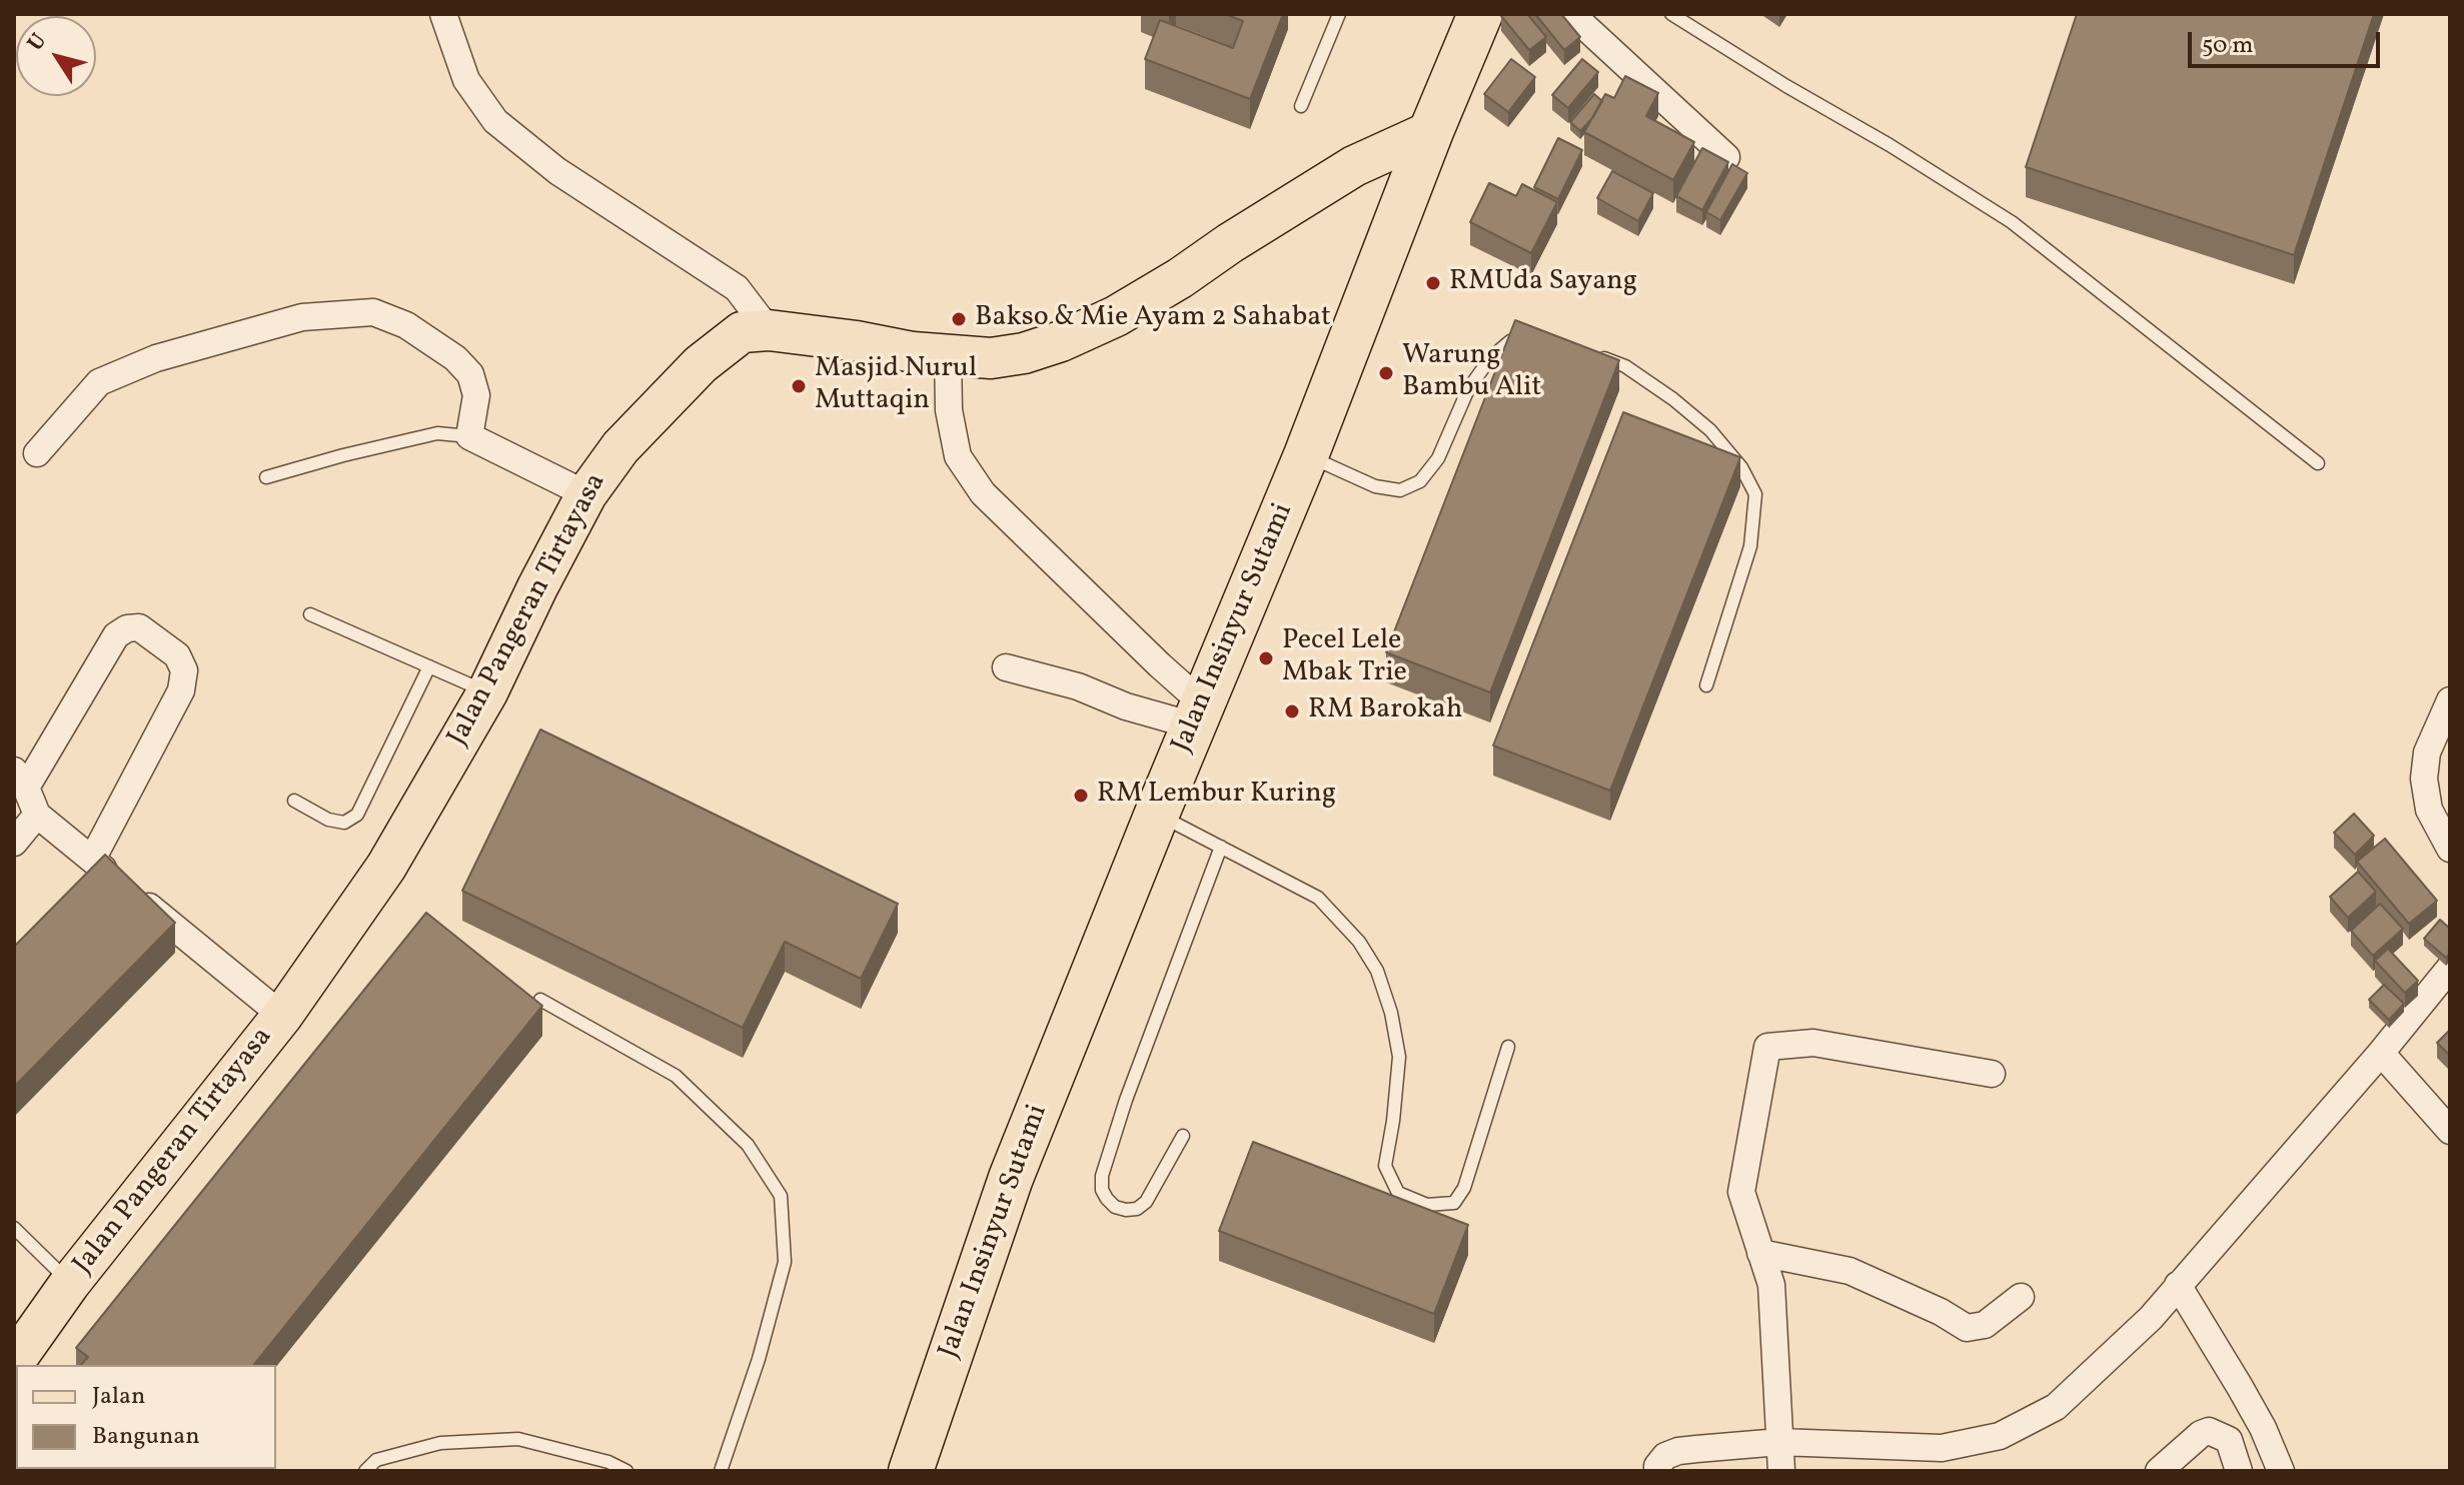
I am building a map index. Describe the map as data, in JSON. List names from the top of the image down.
{
  "streets": {
    "highway": ["Jalan Insinyur Sutami"],
    "main road": ["Jalan Pangeran Tirtayasa"]
  },
  "crossings": [
    ["Jalan Pangeran Tirtayasa", "Jalan Insinyur Sutami"]
  ],
  "places": [
    "RMUda Sayang",
    "Bakso & Mie Ayam 2 Sahabat",
    "Warung Bambu Alit",
    "Masjid Nurul Muttaqin",
    "Pecel Lele Mbak Trie",
    "RM Barokah",
    "RM Lembur Kuring"
  ],
  "legend": ["Jalan", "Bangunan"],
  "scale_bar": "50 m",
  "north": "top left"
}
